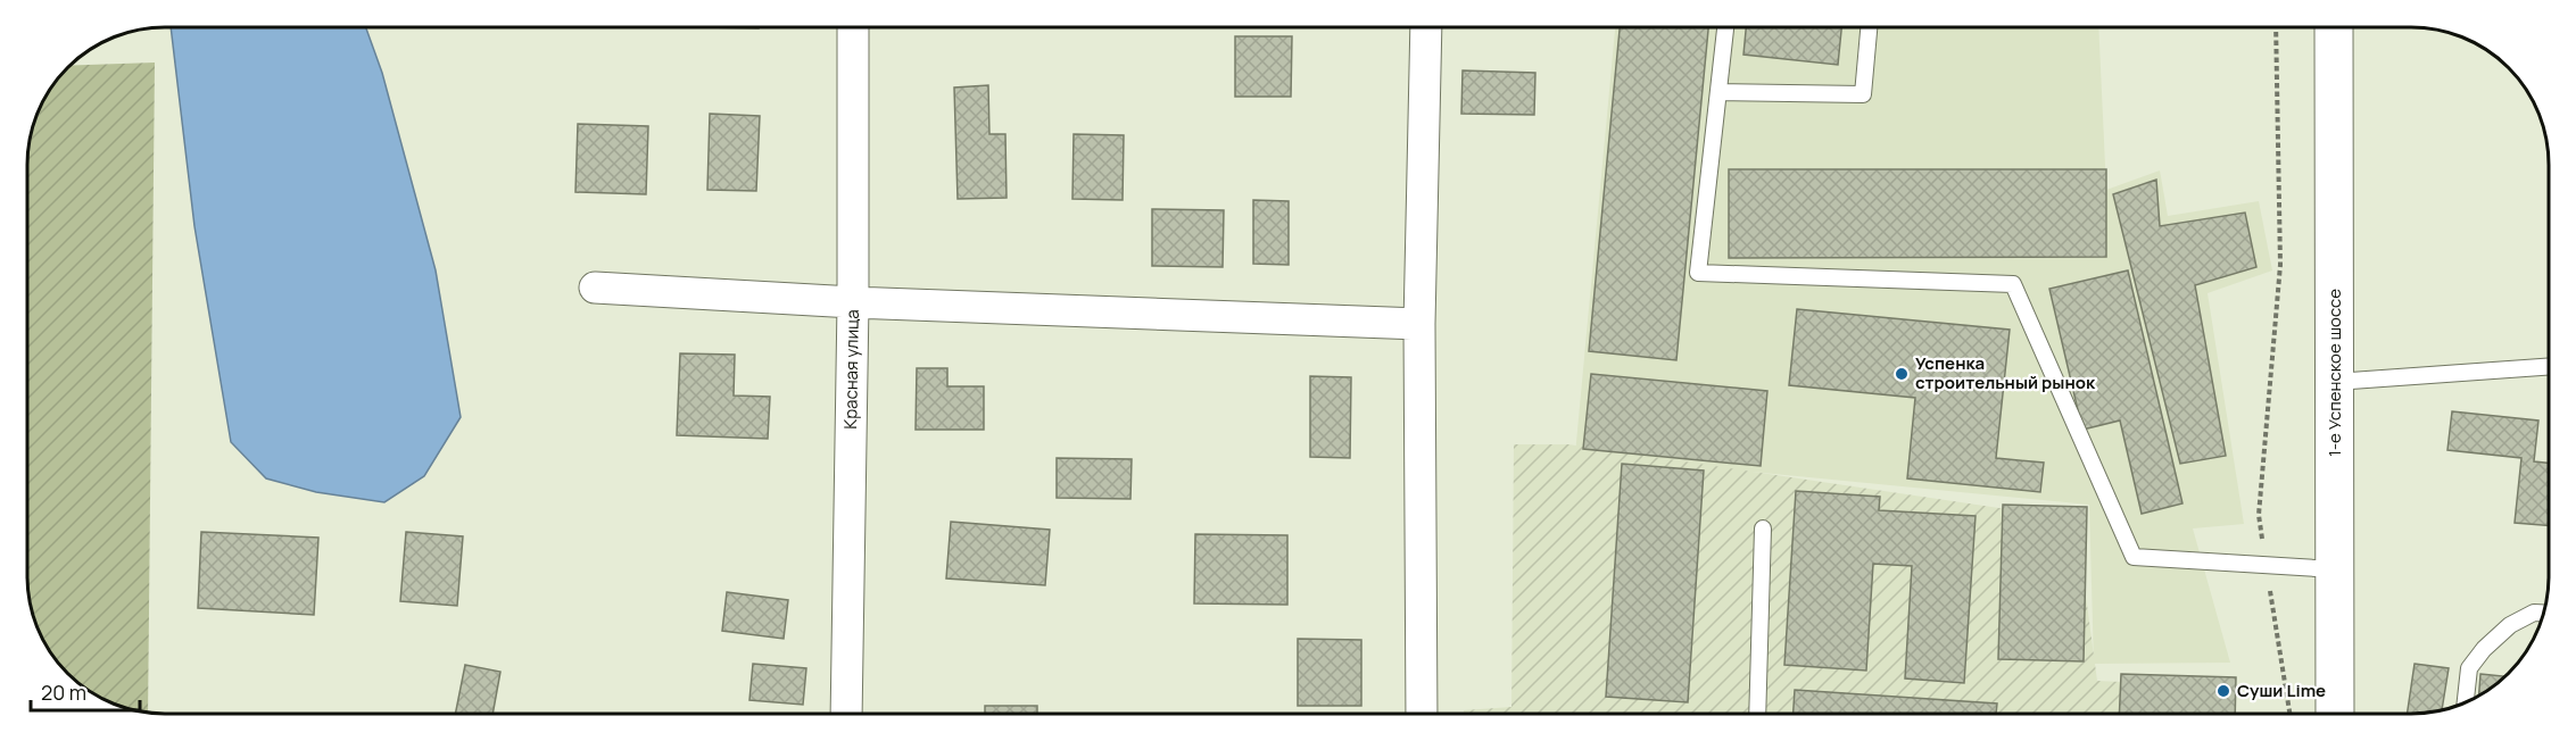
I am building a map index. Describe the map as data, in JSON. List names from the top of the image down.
{
  "streets": {
    "main road": ["1-е Успенское шоссе"],
    "street": ["Красная улица"]
  },
  "places": ["Успенка строительный рынок", "Суши Lime"],
  "scale_bar": "20 m"
}
